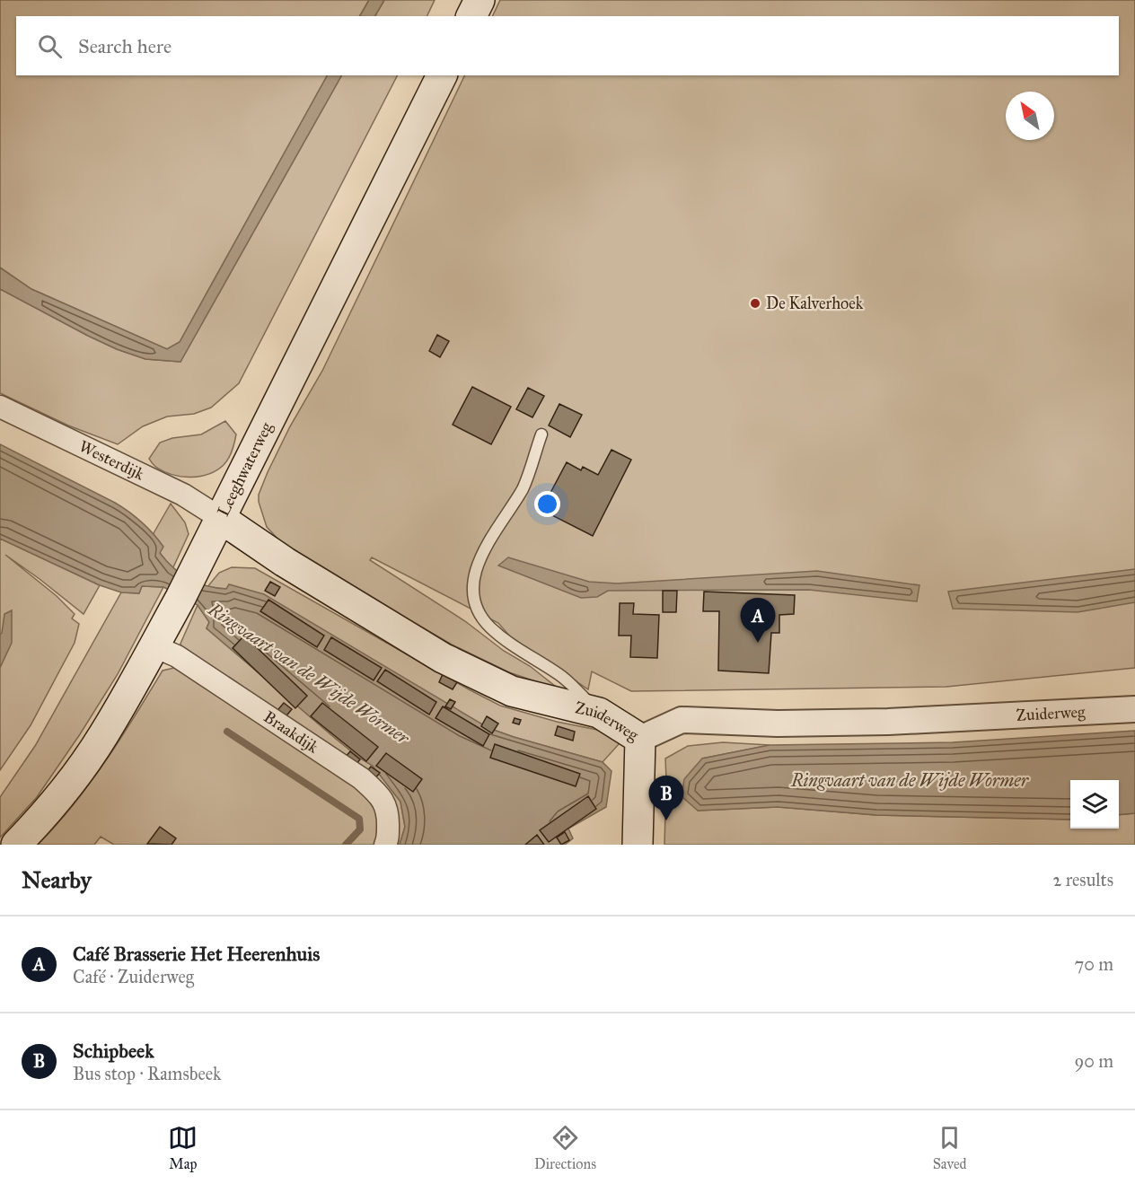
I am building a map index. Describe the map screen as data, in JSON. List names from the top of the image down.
{
  "streets": {
    "main road": ["Leeghwaterweg", "Zuiderweg"],
    "street": ["Westerdijk", "Braakdijk"]
  },
  "crossings": [
    ["Westerdijk", "Leeghwaterweg"],
    ["Westerdijk", "Zuiderweg"],
    ["Leeghwaterweg", "Zuiderweg"],
    ["Leeghwaterweg", "Braakdijk"]
  ],
  "water": ["Ringvaart van de Wijde Wormer"],
  "places": ["De Kalverhoek"],
  "north": "top left",
  "page": {
    "search": "Search here",
    "pins": ["A", "B"],
    "heading": ["Nearby", "2 results"],
    "list": [
      {
        "mark": "A",
        "name": "Café Brasserie Het Heerenhuis",
        "note": "Café · Zuiderweg",
        "value": "70 m"
      },
      {
        "mark": "B",
        "name": "Schipbeek",
        "note": "Bus stop · Ramsbeek",
        "value": "90 m"
      }
    ],
    "nav": ["Map", "Directions", "Saved"]
  }
}
